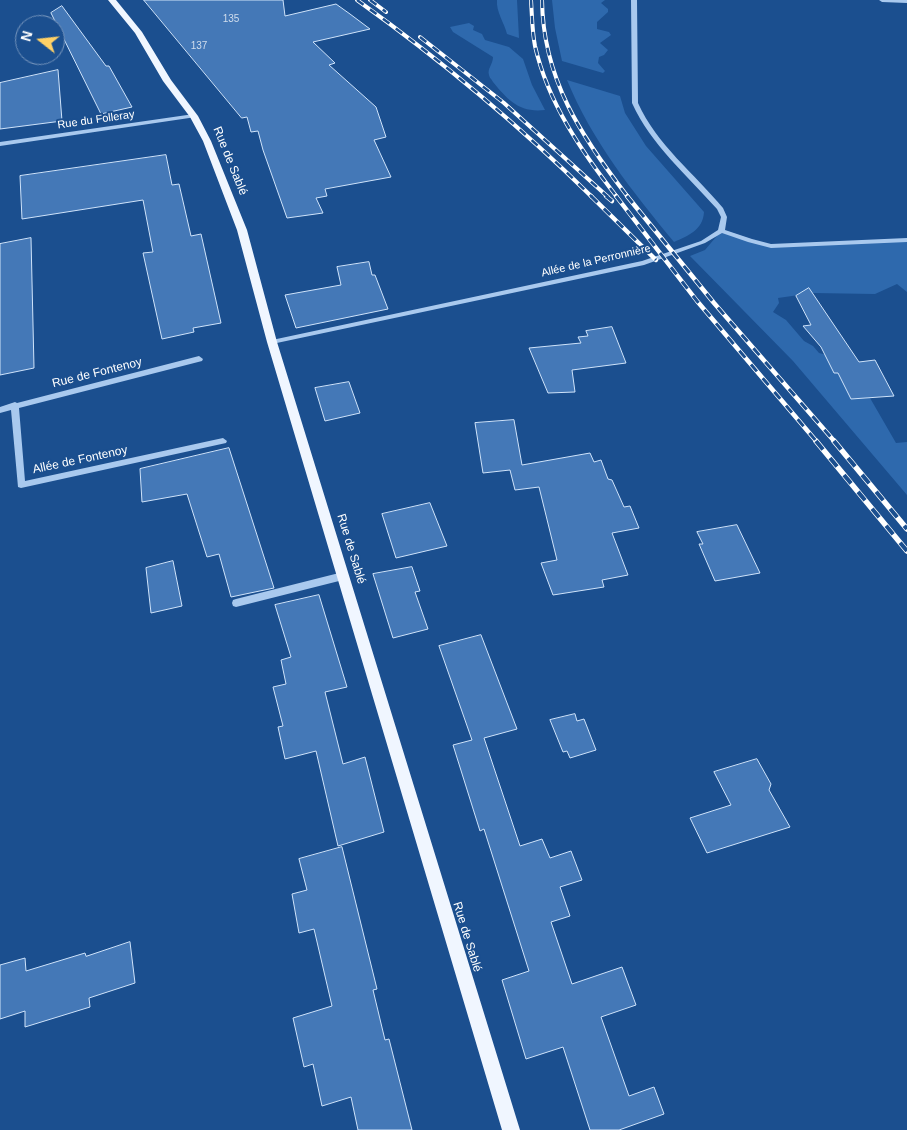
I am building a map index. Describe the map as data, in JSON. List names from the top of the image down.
{
  "streets": {
    "main road": ["Rue de Sablé"],
    "street": [
      "Rue du Folleray",
      "Allée de la Perronnière",
      "Rue de Fontenoy",
      "Allée de Fontenoy"
    ]
  },
  "crossings": [
    ["Rue du Folleray", "Rue de Sablé"],
    ["Rue de Sablé", "Allée de la Perronnière"],
    ["Rue de Fontenoy", "Allée de Fontenoy"]
  ],
  "house_numbers": ["135", "137"],
  "north": "left"
}
